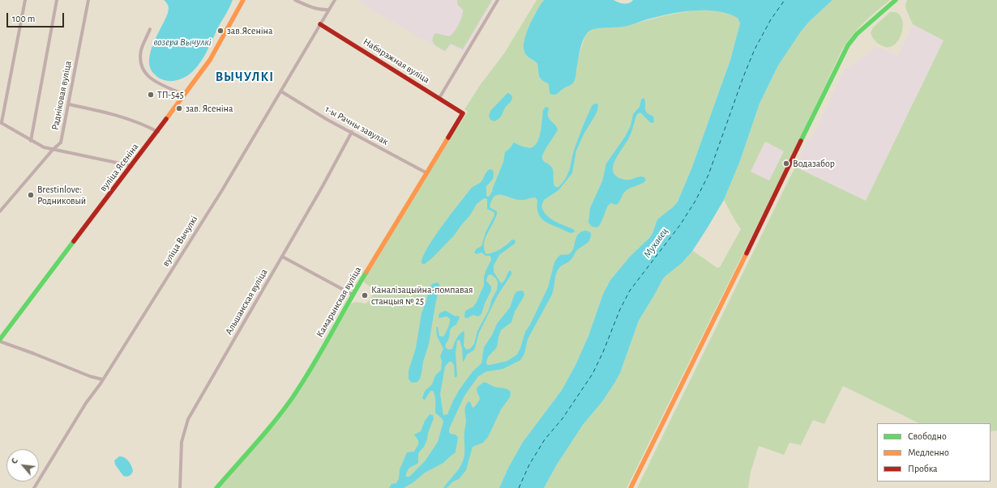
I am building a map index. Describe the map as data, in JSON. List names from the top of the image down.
{
  "streets": {
    "street": [
      "Набярэжная вуліца",
      "Радніковая вуліца",
      "1-ы Рачны завулак",
      "вуліца Ясеніна",
      "вуліца Вычулкі",
      "Альшанская вуліца",
      "Камарынская вуліца"
    ]
  },
  "crossings": [
    ["Набярэжная вуліца", "вуліца Вычулкі"],
    ["Набярэжная вуліца", "Камарынская вуліца"],
    ["1-ы Рачны завулак", "вуліца Вычулкі"],
    ["1-ы Рачны завулак", "Альшанская вуліца"],
    ["1-ы Рачны завулак", "Камарынская вуліца"]
  ],
  "districts": ["ВЫЧУЛКІ"],
  "water": ["возера Вычулкі", "Мухавец"],
  "places": [
    "зав.Ясеніна",
    "ТП-545",
    "зав. Ясеніна",
    "Водазабор",
    "Brestinlove: Родниковый",
    "Каналізацыйна-помпавая станцыя № 25"
  ],
  "legend": ["Свободно", "Медленно", "Пробка"],
  "scale_bar": "100 m",
  "north": "top left"
}
